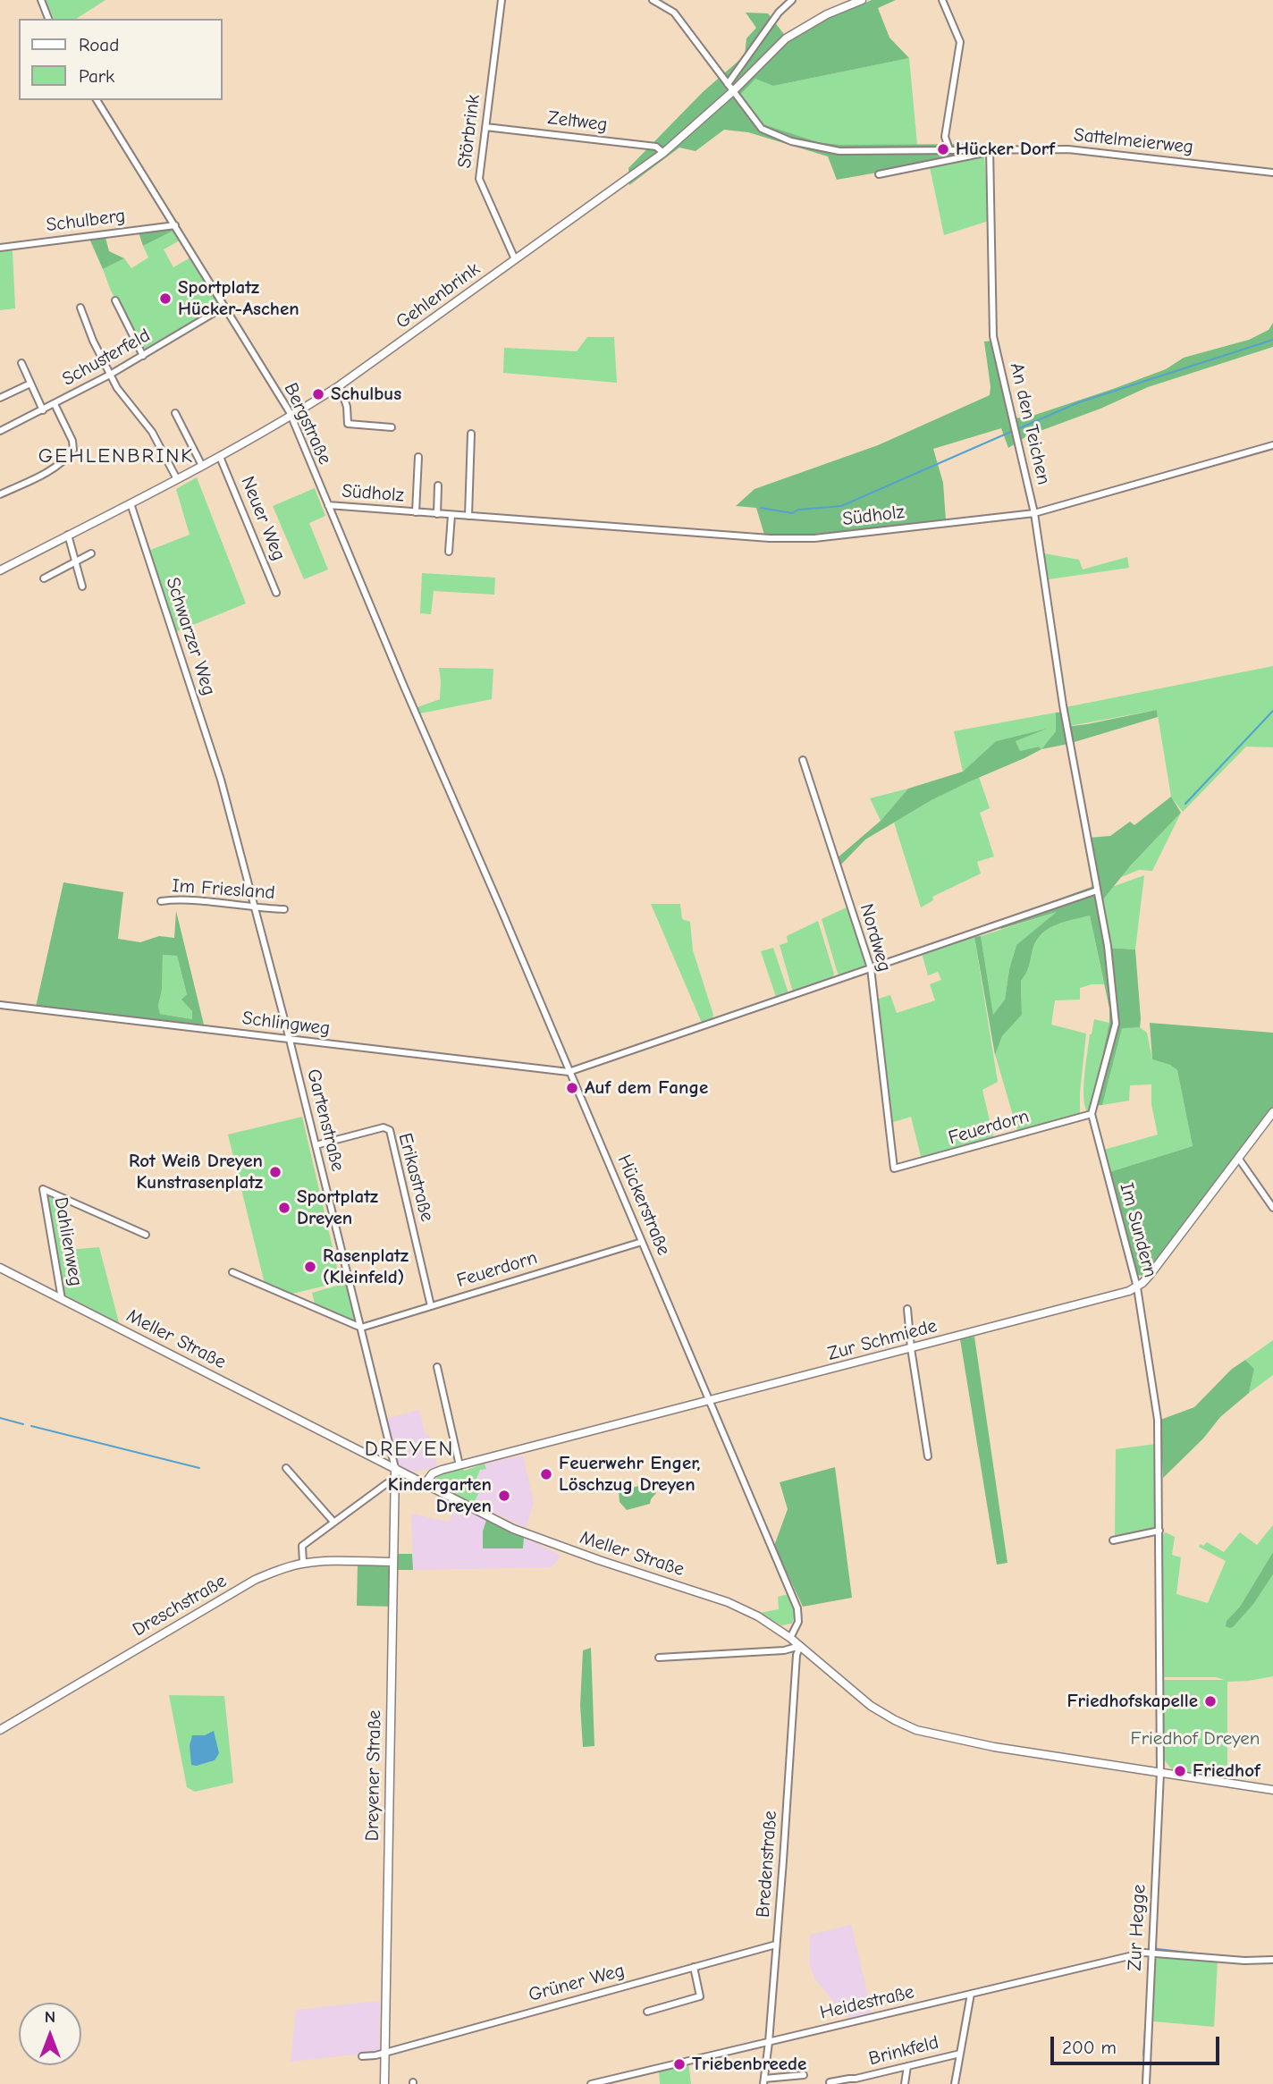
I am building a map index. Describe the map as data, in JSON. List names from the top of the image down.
{
  "streets": {
    "street": [
      "Zeltweg",
      "Störbrink",
      "Sattelmeierweg",
      "Schulberg",
      "Gehlenbrink",
      "Schusterfeld",
      "Bergstraße",
      "An den Teichen",
      "Südholz",
      "Neuer Weg",
      "Schwarzer Weg",
      "Im Friesland",
      "Nordweg",
      "Schlingweg",
      "Gartenstraße",
      "Feuerdorn",
      "Erikastraße",
      "Hückerstraße",
      "Im Sundern",
      "Dahlienweg",
      "Meller Straße",
      "Zur Schmiede",
      "Dreschstraße",
      "Dreyener Straße",
      "Bredenstraße",
      "Zur Hegge",
      "Grüner Weg",
      "Heidestraße",
      "Brinkfeld"
    ]
  },
  "crossings": [
    ["Zeltweg", "Störbrink"],
    ["Zeltweg", "Gehlenbrink"],
    ["Störbrink", "Gehlenbrink"],
    ["Sattelmeierweg", "Gehlenbrink"],
    ["Sattelmeierweg", "An den Teichen"],
    ["Schulberg", "Bergstraße"],
    ["Gehlenbrink", "Bergstraße"],
    ["Gehlenbrink", "Neuer Weg"],
    ["Gehlenbrink", "Schwarzer Weg"],
    ["Schusterfeld", "Bergstraße"],
    ["Bergstraße", "Südholz"],
    ["Bergstraße", "Hückerstraße"],
    ["An den Teichen", "Südholz"],
    ["An den Teichen", "Im Sundern"],
    ["Schwarzer Weg", "Gartenstraße"],
    ["Im Friesland", "Gartenstraße"],
    ["Nordweg", "Feuerdorn"],
    ["Schlingweg", "Gartenstraße"],
    ["Schlingweg", "Hückerstraße"],
    ["Gartenstraße", "Feuerdorn"],
    ["Gartenstraße", "Erikastraße"],
    ["Gartenstraße", "Meller Straße"],
    ["Gartenstraße", "Dreyener Straße"],
    ["Feuerdorn", "Erikastraße"],
    ["Feuerdorn", "Hückerstraße"],
    ["Feuerdorn", "Im Sundern"],
    ["Hückerstraße", "Meller Straße"],
    ["Hückerstraße", "Zur Schmiede"],
    ["Im Sundern", "Meller Straße"],
    ["Im Sundern", "Zur Schmiede"],
    ["Im Sundern", "Zur Hegge"],
    ["Dahlienweg", "Meller Straße"],
    ["Meller Straße", "Zur Schmiede"],
    ["Meller Straße", "Dreyener Straße"],
    ["Meller Straße", "Bredenstraße"],
    ["Meller Straße", "Zur Hegge"],
    ["Dreschstraße", "Dreyener Straße"],
    ["Dreyener Straße", "Grüner Weg"],
    ["Bredenstraße", "Grüner Weg"],
    ["Bredenstraße", "Heidestraße"],
    ["Zur Hegge", "Heidestraße"]
  ],
  "districts": ["GEHLENBRINK", "DREYEN"],
  "parks": ["Friedhof Dreyen"],
  "places": [
    "Hücker Dorf",
    "Sportplatz Hücker-Aschen",
    "Schulbus",
    "Auf dem Fange",
    "Rot Weiß Dreyen Kunstrasenplatz",
    "Sportplatz Dreyen",
    "Rasenplatz (Kleinfeld)",
    "Feuerwehr Enger, Löschzug Dreyen",
    "Kindergarten Dreyen",
    "Friedhofskapelle",
    "Friedhof",
    "Triebenbreede"
  ],
  "legend": ["Road", "Park"],
  "scale_bar": "200 m",
  "north": "top"
}
